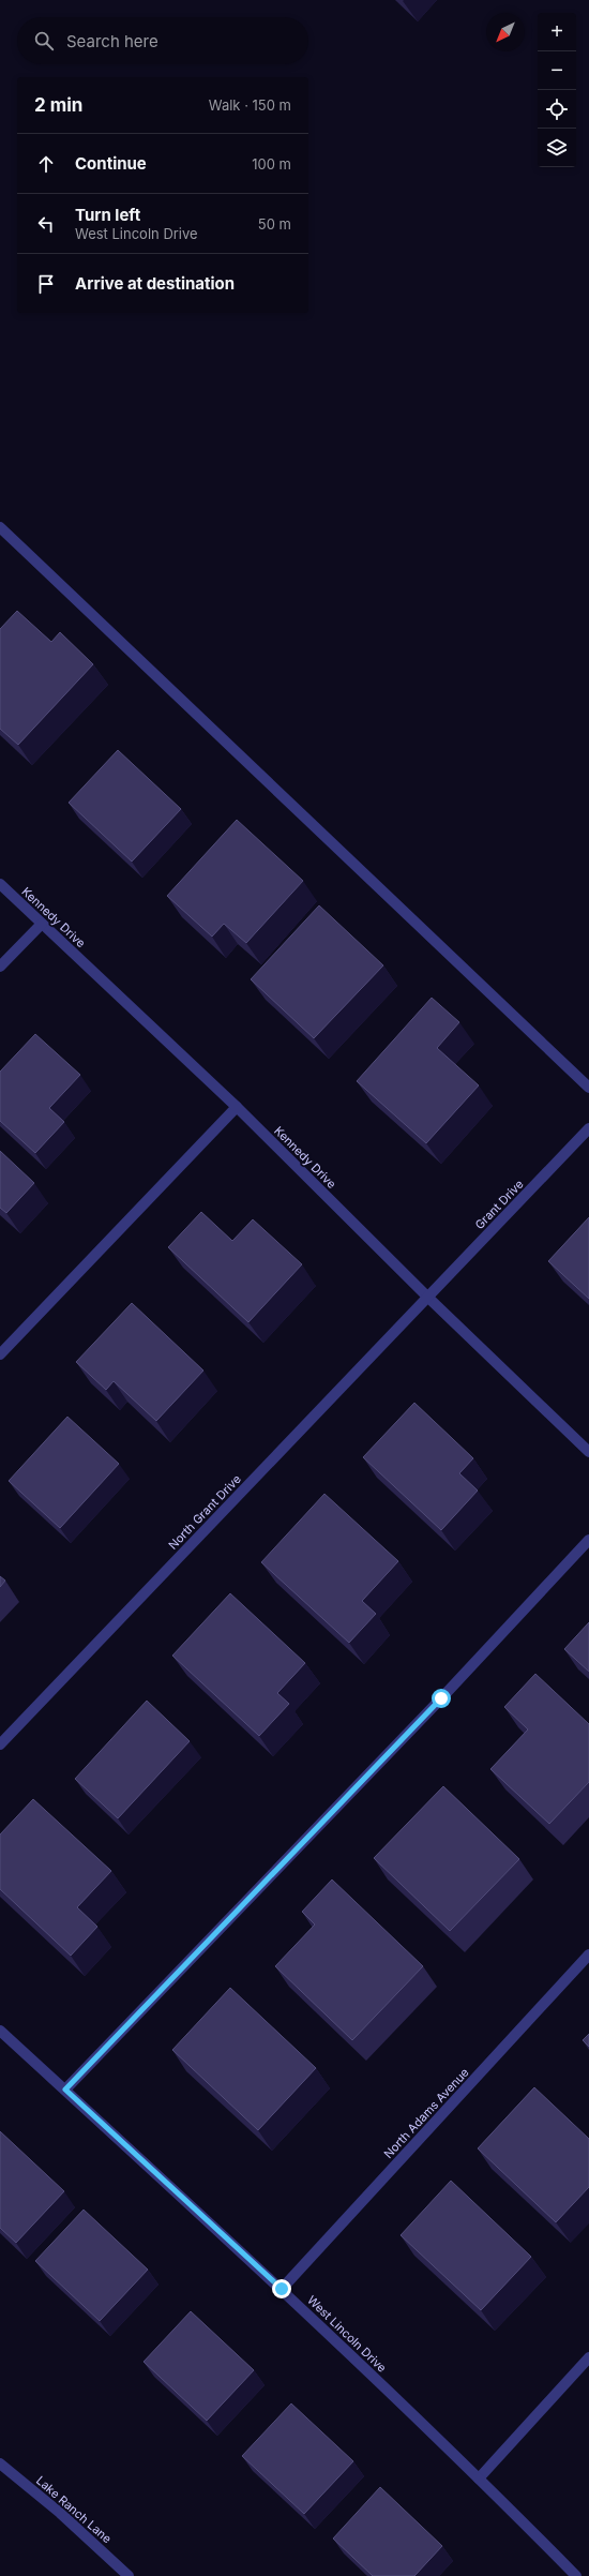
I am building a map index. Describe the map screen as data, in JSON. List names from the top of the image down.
{
  "streets": {
    "street": [
      "Kennedy Drive",
      "Grant Drive",
      "North Grant Drive",
      "North Adams Avenue",
      "West Lincoln Drive",
      "Lake Ranch Lane"
    ]
  },
  "crossings": [
    ["Kennedy Drive", "Grant Drive"],
    ["Kennedy Drive", "North Grant Drive"],
    ["Grant Drive", "North Grant Drive"],
    ["North Adams Avenue", "West Lincoln Drive"]
  ],
  "north": "bottom left",
  "page": {
    "map_buttons": ["+", "−"],
    "search": "Search here",
    "heading": ["2 min", "Walk · 150 m"],
    "list": [
      ["Continue", "100 m"],
      ["Turn left", "West Lincoln Drive", "50 m"],
      "Arrive at destination"
    ]
  }
}
